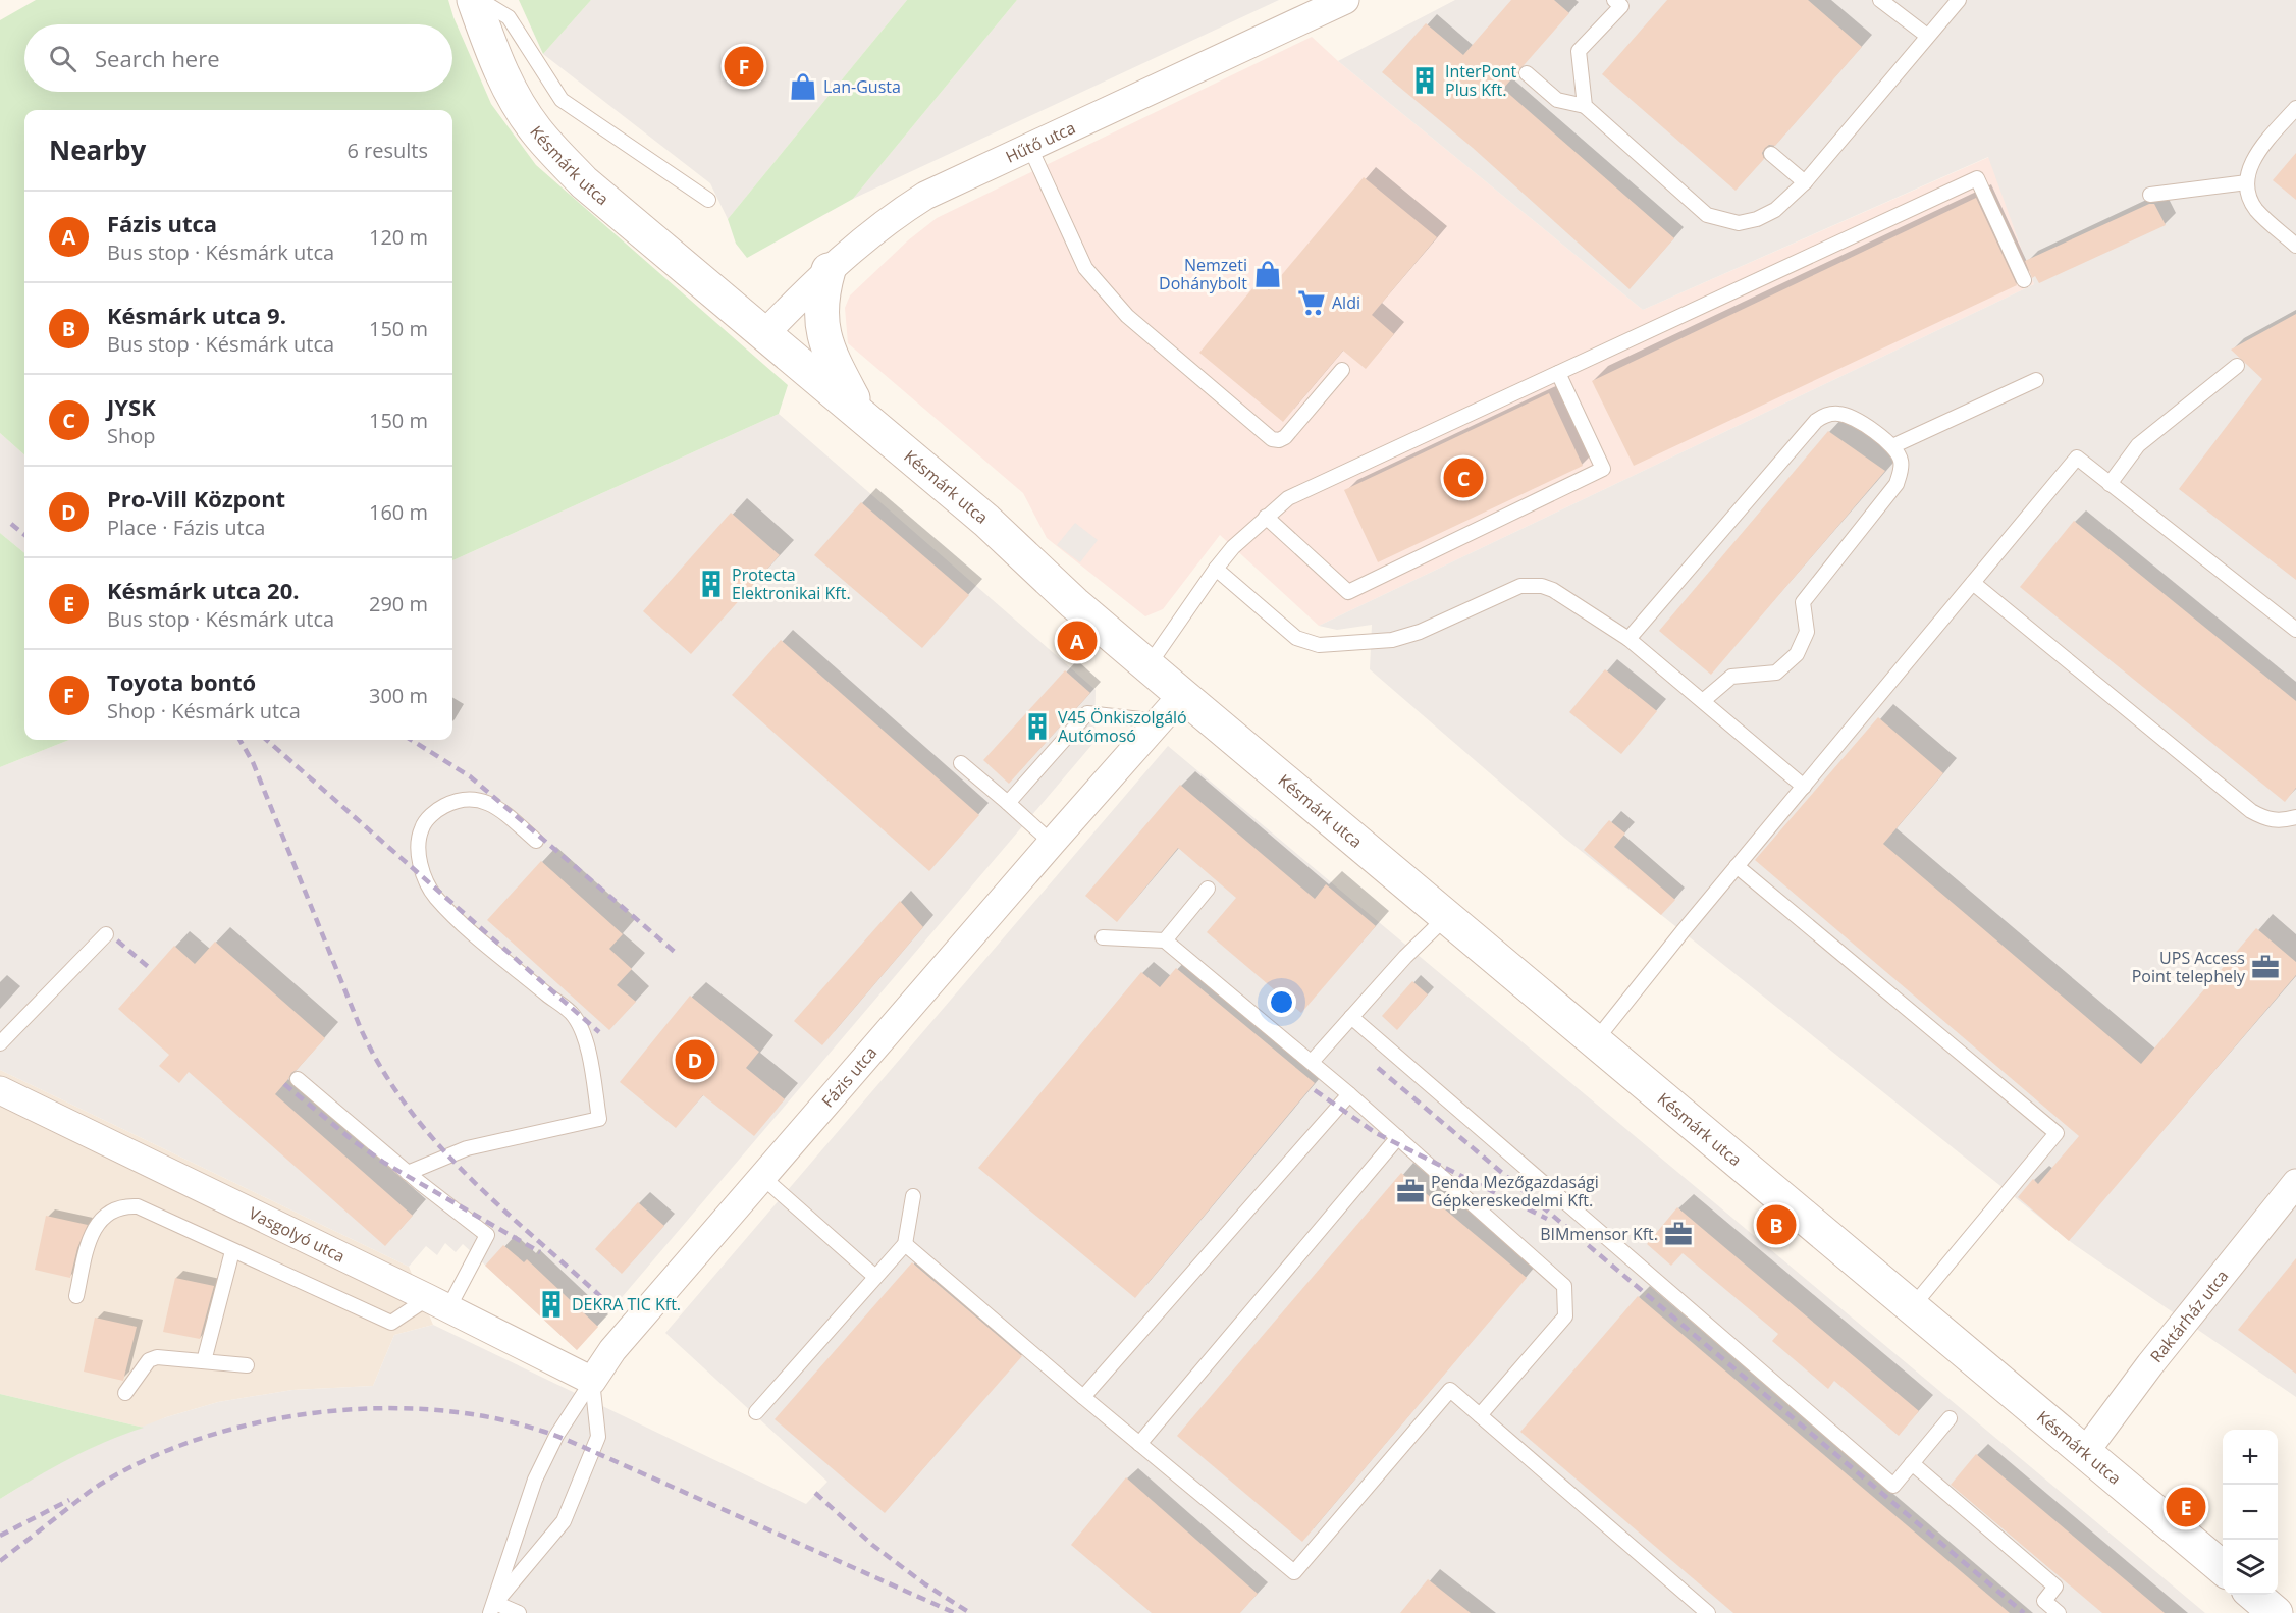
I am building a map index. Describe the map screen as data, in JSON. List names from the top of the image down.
{
  "streets": {
    "street": [
      "Hűtő utca",
      "Késmárk utca",
      "Fázis utca",
      "Vasgolyó utca",
      "Raktárház utca"
    ]
  },
  "crossings": [
    ["Hűtő utca", "Késmárk utca"],
    ["Késmárk utca", "Fázis utca"],
    ["Késmárk utca", "Raktárház utca"],
    ["Fázis utca", "Vasgolyó utca"]
  ],
  "places": {
    "building": [
      "InterPont Plus Kft.",
      "Protecta Elektronikai Kft.",
      "V45 Önkiszolgáló Autómosó",
      "DEKRA TIC Kft."
    ],
    "shop": ["Lan-Gusta", "Nemzeti Dohánybolt"],
    "supermarket": ["Aldi"],
    "office": ["UPS Access Point telephely", "Penda Mezőgazdasági Gépkereskedelmi Kft.", "BIMmensor Kft."]
  },
  "page": {
    "search": "Search here",
    "pins": [
      "F",
      "C",
      "A",
      "D",
      "B",
      "E"
    ],
    "heading": ["Nearby", "6 results"],
    "list": [
      {
        "mark": "A",
        "name": "Fázis utca",
        "note": "Bus stop · Késmárk utca",
        "value": "120 m"
      },
      {
        "mark": "B",
        "name": "Késmárk utca 9.",
        "note": "Bus stop · Késmárk utca",
        "value": "150 m"
      },
      {
        "mark": "C",
        "name": "JYSK",
        "note": "Shop",
        "value": "150 m"
      },
      {
        "mark": "D",
        "name": "Pro-Vill Központ",
        "note": "Place · Fázis utca",
        "value": "160 m"
      },
      {
        "mark": "E",
        "name": "Késmárk utca 20.",
        "note": "Bus stop · Késmárk utca",
        "value": "290 m"
      },
      {
        "mark": "F",
        "name": "Toyota bontó",
        "note": "Shop · Késmárk utca",
        "value": "300 m"
      }
    ],
    "map_buttons": ["+", "−"]
  }
}
